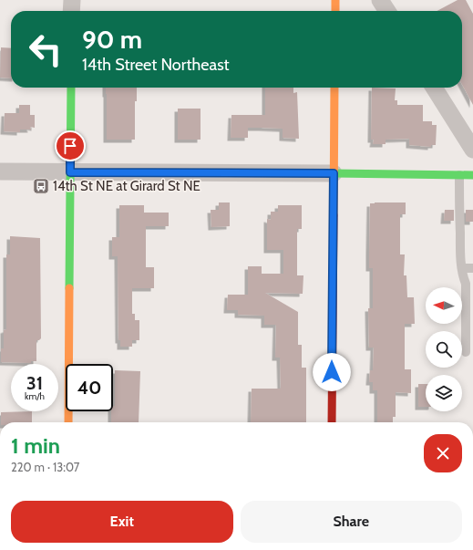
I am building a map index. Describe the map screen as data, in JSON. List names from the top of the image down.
{
  "places": {
    "bus stop": ["14th St NE at Girard St NE"]
  },
  "north": "left",
  "page": {
    "turn": ["90 m", "14th Street Northeast"],
    "speed": "31 km/h",
    "limit": "40",
    "heading": ["1 min", "220 m · 13:07"],
    "buttons": ["Exit", "Share"]
  }
}
